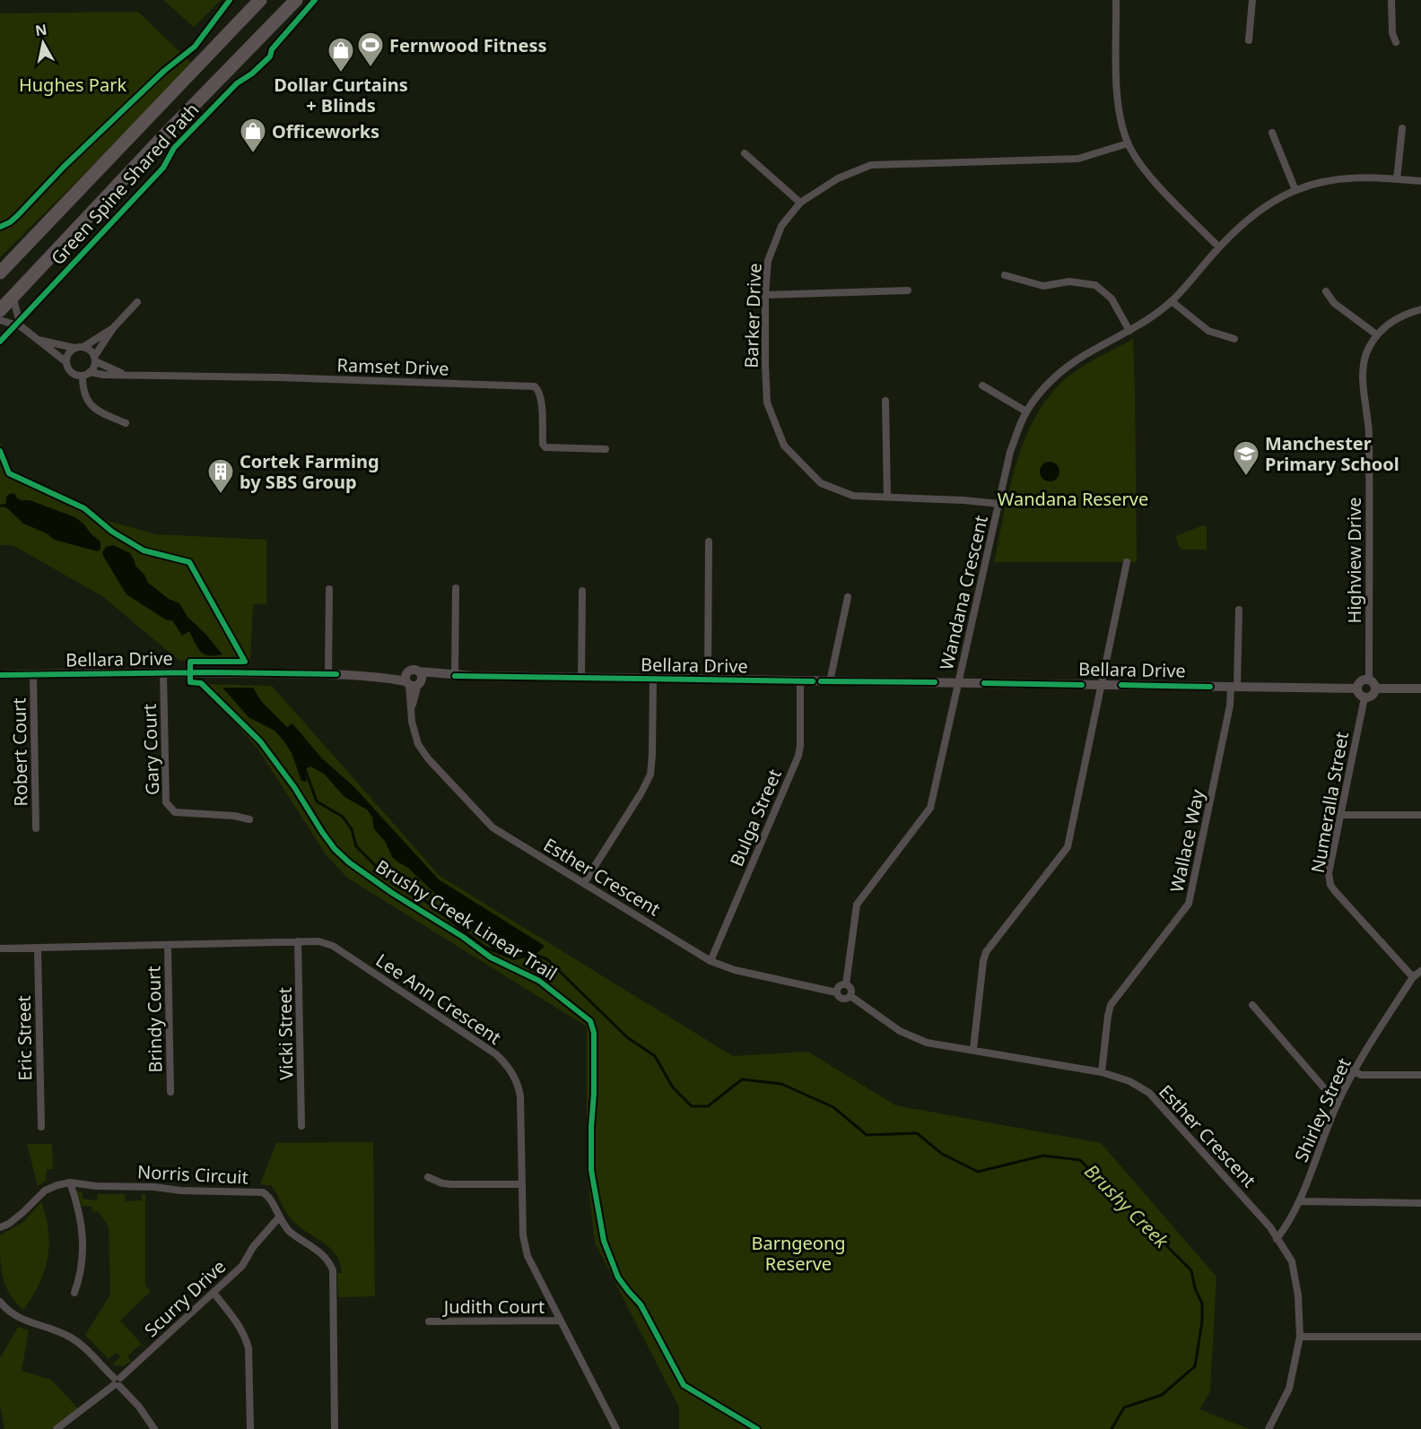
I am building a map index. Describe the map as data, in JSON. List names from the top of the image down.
{
  "streets": {
    "main road": ["Bellara Drive"],
    "street": [
      "Barker Drive",
      "Ramset Drive",
      "Highview Drive",
      "Wandana Crescent",
      "Gary Court",
      "Robert Court",
      "Numeralla Street",
      "Bulga Street",
      "Wallace Way",
      "Esther Crescent",
      "Lee Ann Crescent",
      "Brindy Court",
      "Vicki Street",
      "Eric Street",
      "Shirley Street",
      "Norris Circuit",
      "Scurry Drive",
      "Judith Court"
    ],
    "cycle path": ["Green Spine Shared Path", "Brushy Creek Linear Trail"]
  },
  "crossings": [
    ["Barker Drive", "Wandana Crescent"],
    ["Highview Drive", "Bellara Drive"],
    ["Highview Drive", "Numeralla Street"],
    ["Wandana Crescent", "Bellara Drive"],
    ["Wandana Crescent", "Esther Crescent"],
    ["Bellara Drive", "Gary Court"],
    ["Bellara Drive", "Robert Court"],
    ["Bellara Drive", "Numeralla Street"],
    ["Bellara Drive", "Bulga Street"],
    ["Bellara Drive", "Wallace Way"],
    ["Bellara Drive", "Esther Crescent"],
    ["Numeralla Street", "Shirley Street"],
    ["Bulga Street", "Esther Crescent"],
    ["Wallace Way", "Esther Crescent"],
    ["Esther Crescent", "Shirley Street"],
    ["Lee Ann Crescent", "Brindy Court"],
    ["Lee Ann Crescent", "Vicki Street"],
    ["Lee Ann Crescent", "Eric Street"],
    ["Lee Ann Crescent", "Judith Court"],
    ["Norris Circuit", "Scurry Drive"]
  ],
  "water": ["Brushy Creek"],
  "parks": ["Hughes Park", "Wandana Reserve", "Barngeong Reserve"],
  "places": {
    "sports": ["Fernwood Fitness"],
    "shop": ["Dollar Curtains + Blinds", "Officeworks"],
    "school or university": ["Manchester Primary School"],
    "building": ["Cortek Farming by SBS Group"]
  },
  "north": "top"
}
